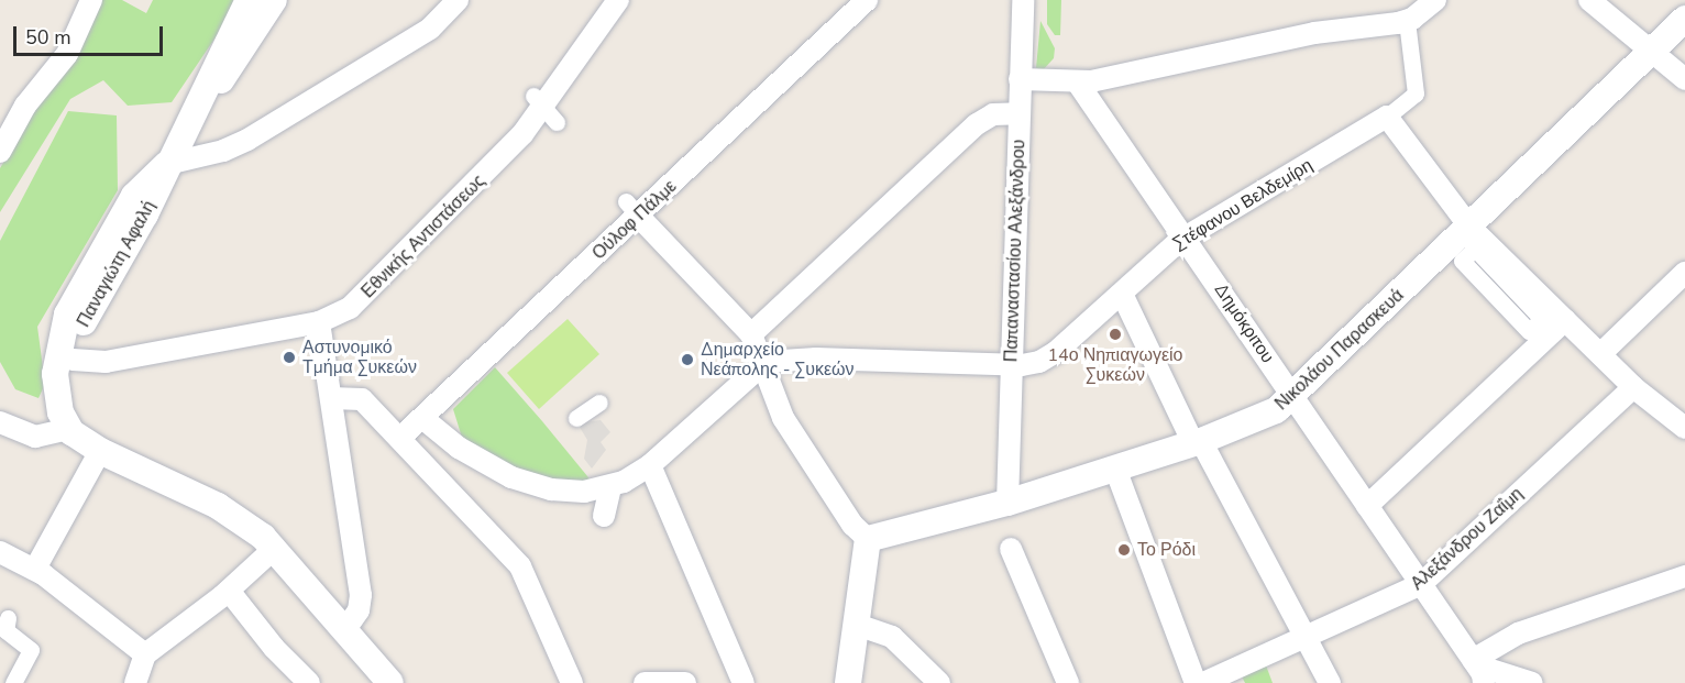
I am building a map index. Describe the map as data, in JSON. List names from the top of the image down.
{
  "streets": {
    "street": [
      "Στέφανου Βελδεμίρη",
      "Ούλοφ Πάλμε",
      "Εθνικής Αντιστάσεως",
      "Παπαναστασίου Αλεξάνδρου",
      "Παναγιώτη Αφαλή",
      "Δημόκριτου",
      "Νικολάου Παρασκευά",
      "Αλεξάνδρου Ζαΐμη"
    ]
  },
  "crossings": [
    ["Στέφανου Βελδεμίρη", "Παπαναστασίου Αλεξάνδρου"],
    ["Στέφανου Βελδεμίρη", "Δημόκριτου"],
    ["Εθνικής Αντιστάσεως", "Παναγιώτη Αφαλή"],
    ["Παπαναστασίου Αλεξάνδρου", "Νικολάου Παρασκευά"],
    ["Δημόκριτου", "Νικολάου Παρασκευά"],
    ["Δημόκριτου", "Αλεξάνδρου Ζαΐμη"]
  ],
  "places": [
    "14ο Νηπιαγωγείο Συκεών",
    "Αστυνομικό Τμήμα Συκεών",
    "Δημαρχείο Νεάπολης - Συκεών",
    "Το Ρόδι"
  ],
  "scale_bar": "50 m"
}
